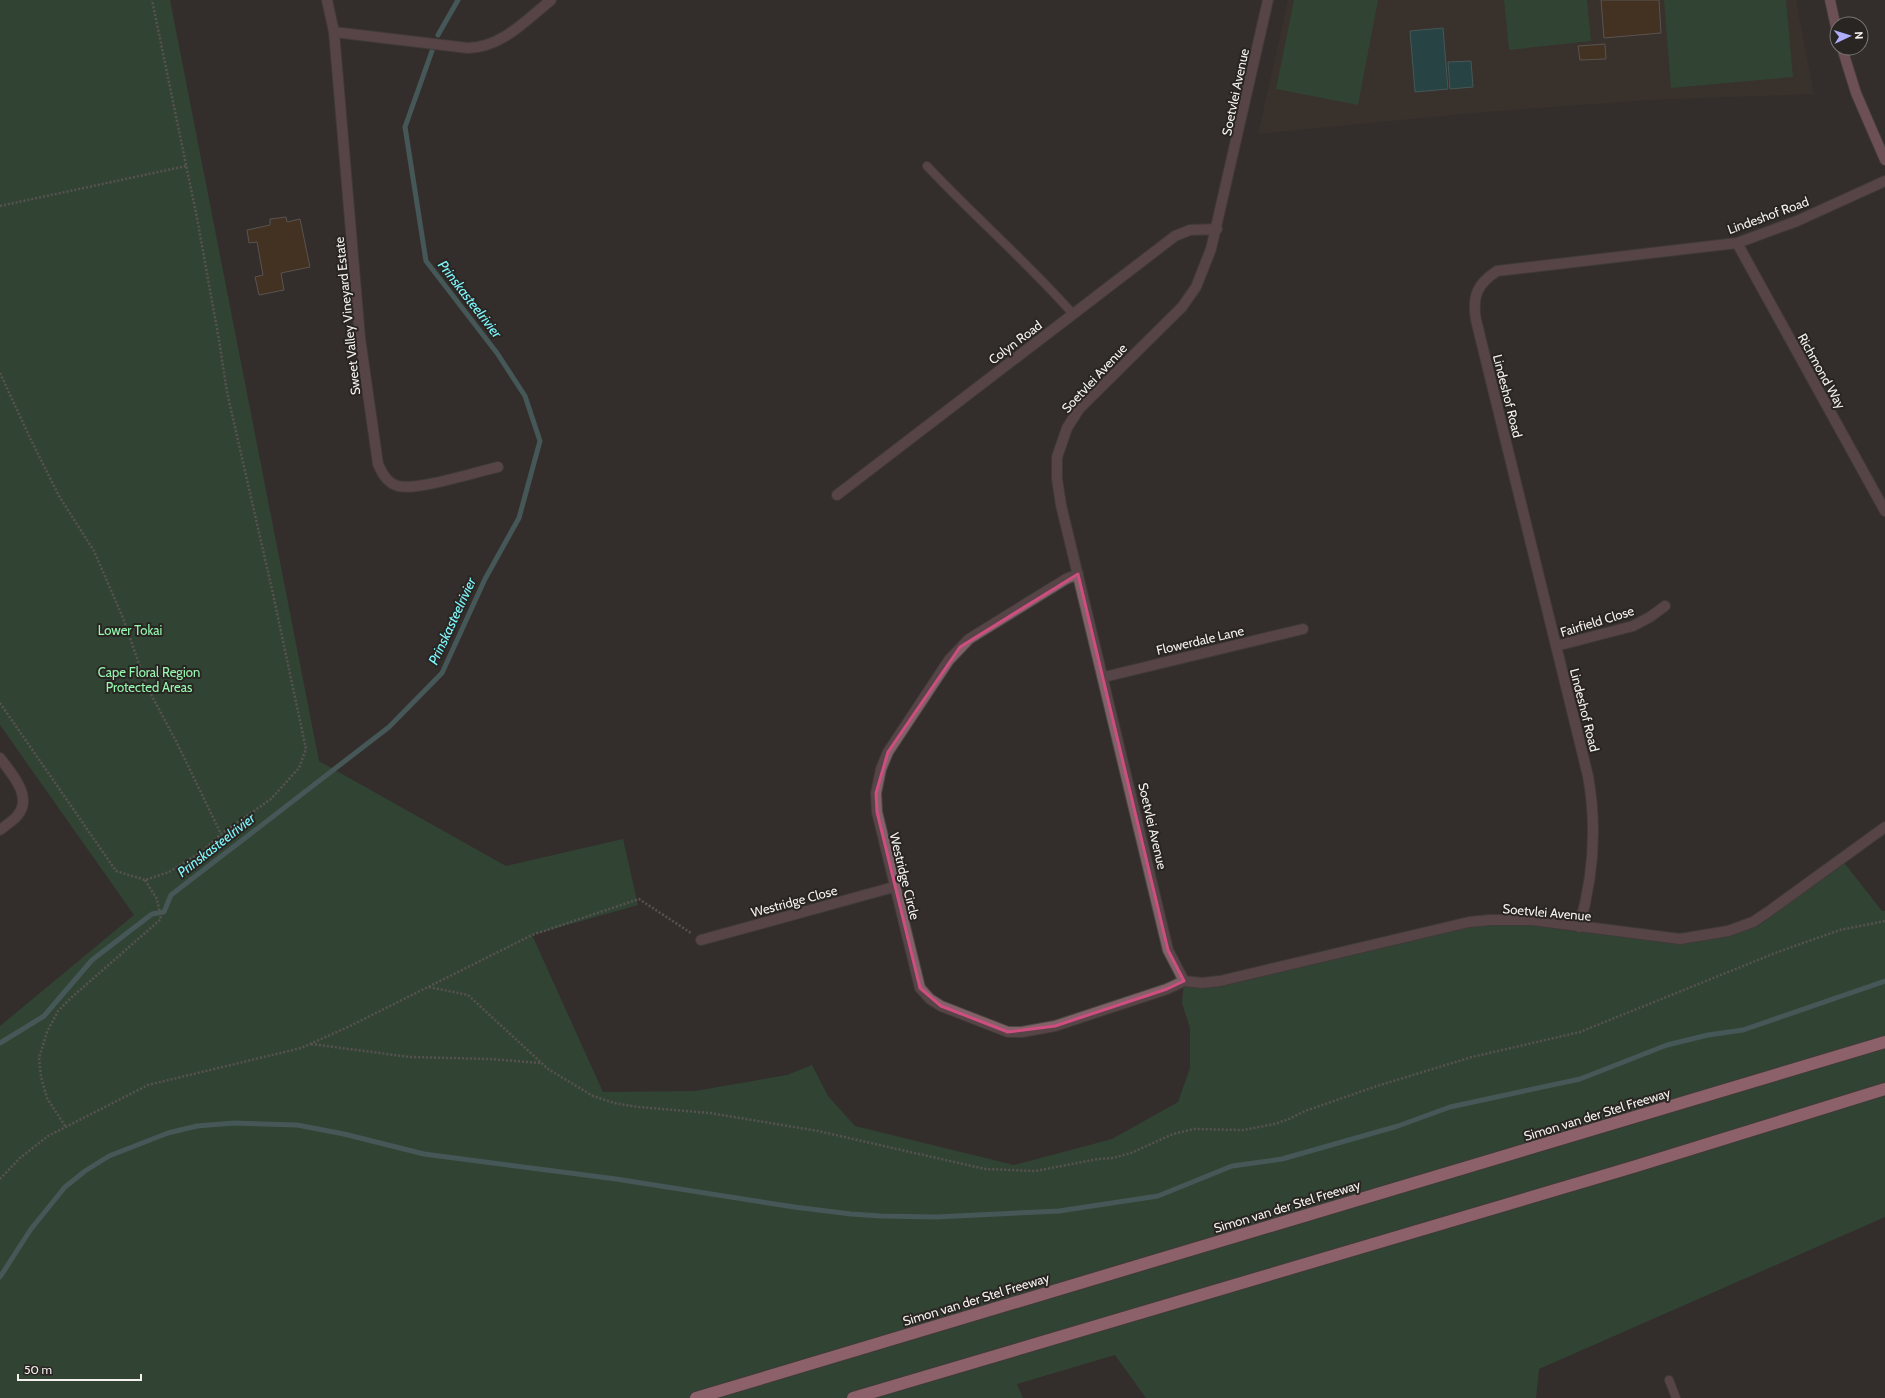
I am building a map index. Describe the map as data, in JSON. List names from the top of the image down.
{
  "streets": {
    "highway": ["Simon van der Stel Freeway"],
    "street": [
      "Soetvlei Avenue",
      "Lindeshof Road",
      "Sweet Valley Vineyard Estate",
      "Colyn Road",
      "Richmond Way",
      "Fairfield Close",
      "Flowerdale Lane",
      "Westridge Circle",
      "Westridge Close"
    ]
  },
  "crossings": [
    ["Soetvlei Avenue", "Lindeshof Road"],
    ["Soetvlei Avenue", "Colyn Road"],
    ["Soetvlei Avenue", "Flowerdale Lane"],
    ["Soetvlei Avenue", "Westridge Circle"],
    ["Lindeshof Road", "Richmond Way"],
    ["Lindeshof Road", "Fairfield Close"],
    ["Westridge Circle", "Westridge Close"]
  ],
  "water": ["Prinskasteelrivier"],
  "parks": ["Lower Tokai", "Cape Floral Region Protected Areas"],
  "scale_bar": "50 m",
  "north": "right"
}
